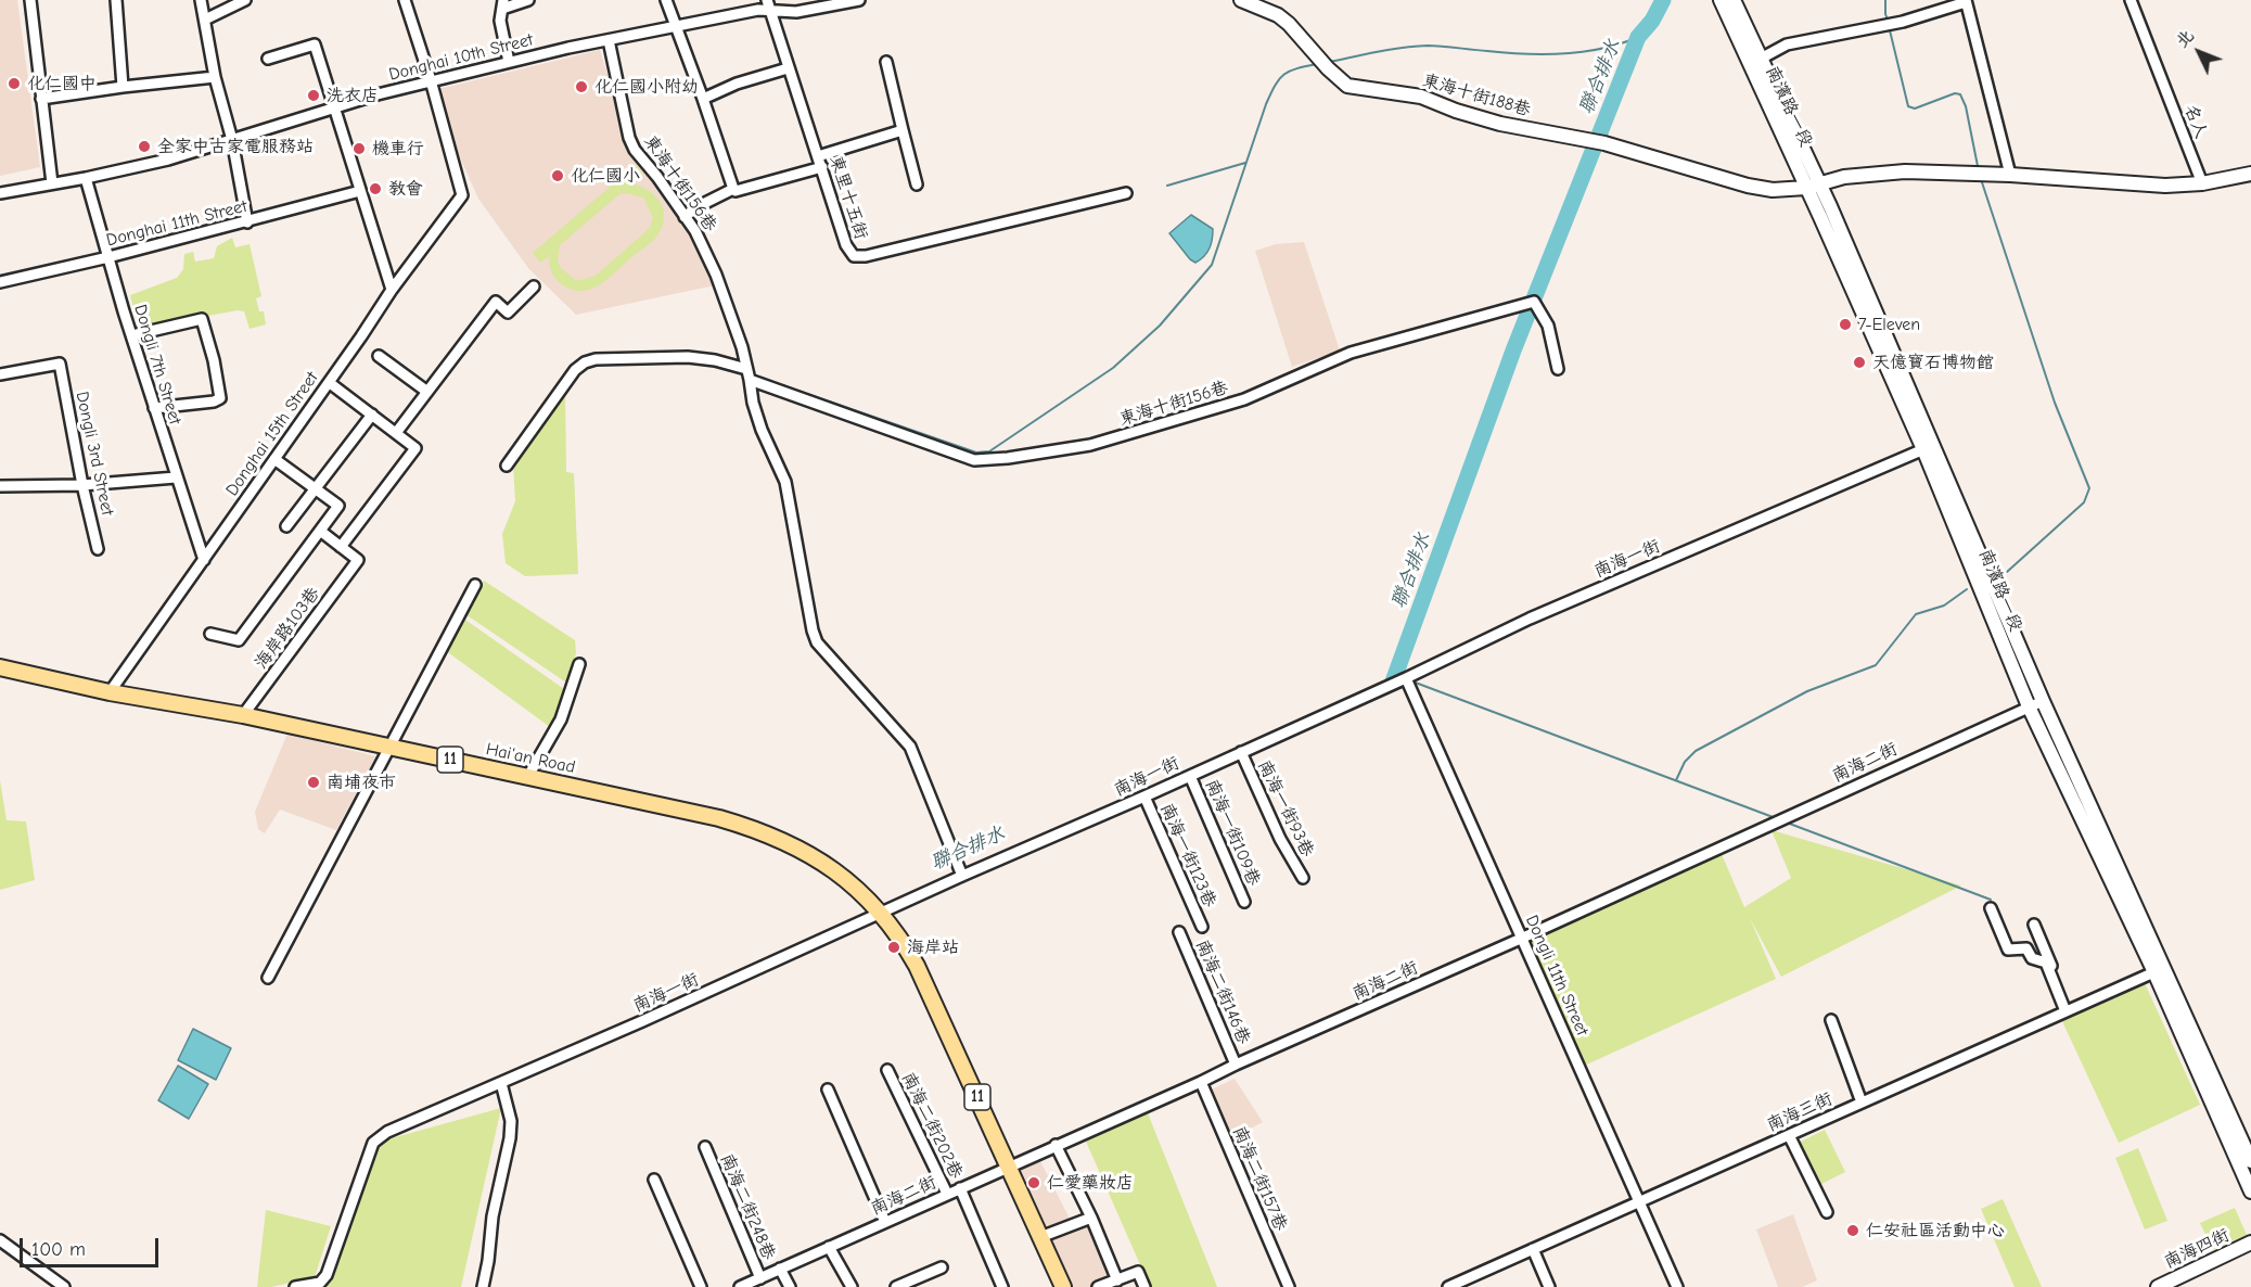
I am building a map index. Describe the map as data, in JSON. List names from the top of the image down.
{
  "streets": {
    "main road": [
      "東海十街188巷",
      "南濱路一段",
      "Hai'an Road",
      "11",
      "南海四街"
    ],
    "street": [
      "Donghai 10th Street",
      "名人",
      "東海十街156巷",
      "東里十五街",
      "Donghai 11th Street",
      "Dongli 7th Street",
      "Donghai 15th Street",
      "Dongli 3rd Street",
      "南海一街",
      "海岸路103巷",
      "南海二街",
      "南海一街93巷",
      "南海一街109巷",
      "南海一街123巷",
      "Dongli 11th Street",
      "南海二街146巷",
      "南海三街",
      "南海二街202巷",
      "南海二街157巷",
      "南海二街248巷"
    ]
  },
  "crossings": [
    ["Donghai 10th Street", "東海十街156巷"],
    ["Donghai 10th Street", "東里十五街"],
    ["Donghai 10th Street", "Dongli 7th Street"],
    ["Donghai 10th Street", "Donghai 15th Street"],
    ["東海十街188巷", "南濱路一段"],
    ["東海十街188巷", "名人"],
    ["南濱路一段", "南海一街"],
    ["南濱路一段", "南海二街"],
    ["南濱路一段", "南海三街"],
    ["東海十街156巷", "南海一街"],
    ["Donghai 11th Street", "Dongli 7th Street"],
    ["Dongli 7th Street", "Donghai 15th Street"],
    ["Donghai 15th Street", "Hai'an Road"],
    ["南海一街", "Hai'an Road"],
    ["南海一街", "南海一街93巷"],
    ["南海一街", "南海一街109巷"],
    ["南海一街", "南海一街123巷"],
    ["南海一街", "Dongli 11th Street"],
    ["海岸路103巷", "Hai'an Road"],
    ["Hai'an Road", "南海二街"],
    ["南海二街", "Dongli 11th Street"],
    ["南海二街", "南海二街146巷"],
    ["南海二街", "南海二街202巷"],
    ["南海二街", "南海二街157巷"],
    ["南海二街", "南海二街248巷"],
    ["Dongli 11th Street", "南海三街"]
  ],
  "water": ["聯合排水"],
  "places": [
    "化仁國中",
    "化仁國小附幼",
    "洗衣店",
    "全家中古家電服務站",
    "機車行",
    "化仁國小",
    "教會",
    "7-Eleven",
    "天億寶石博物館",
    "南埔夜市",
    "海岸站",
    "仁愛藥妝店",
    "仁安社區活動中心"
  ],
  "scale_bar": "100 m",
  "north": "top left"
}
